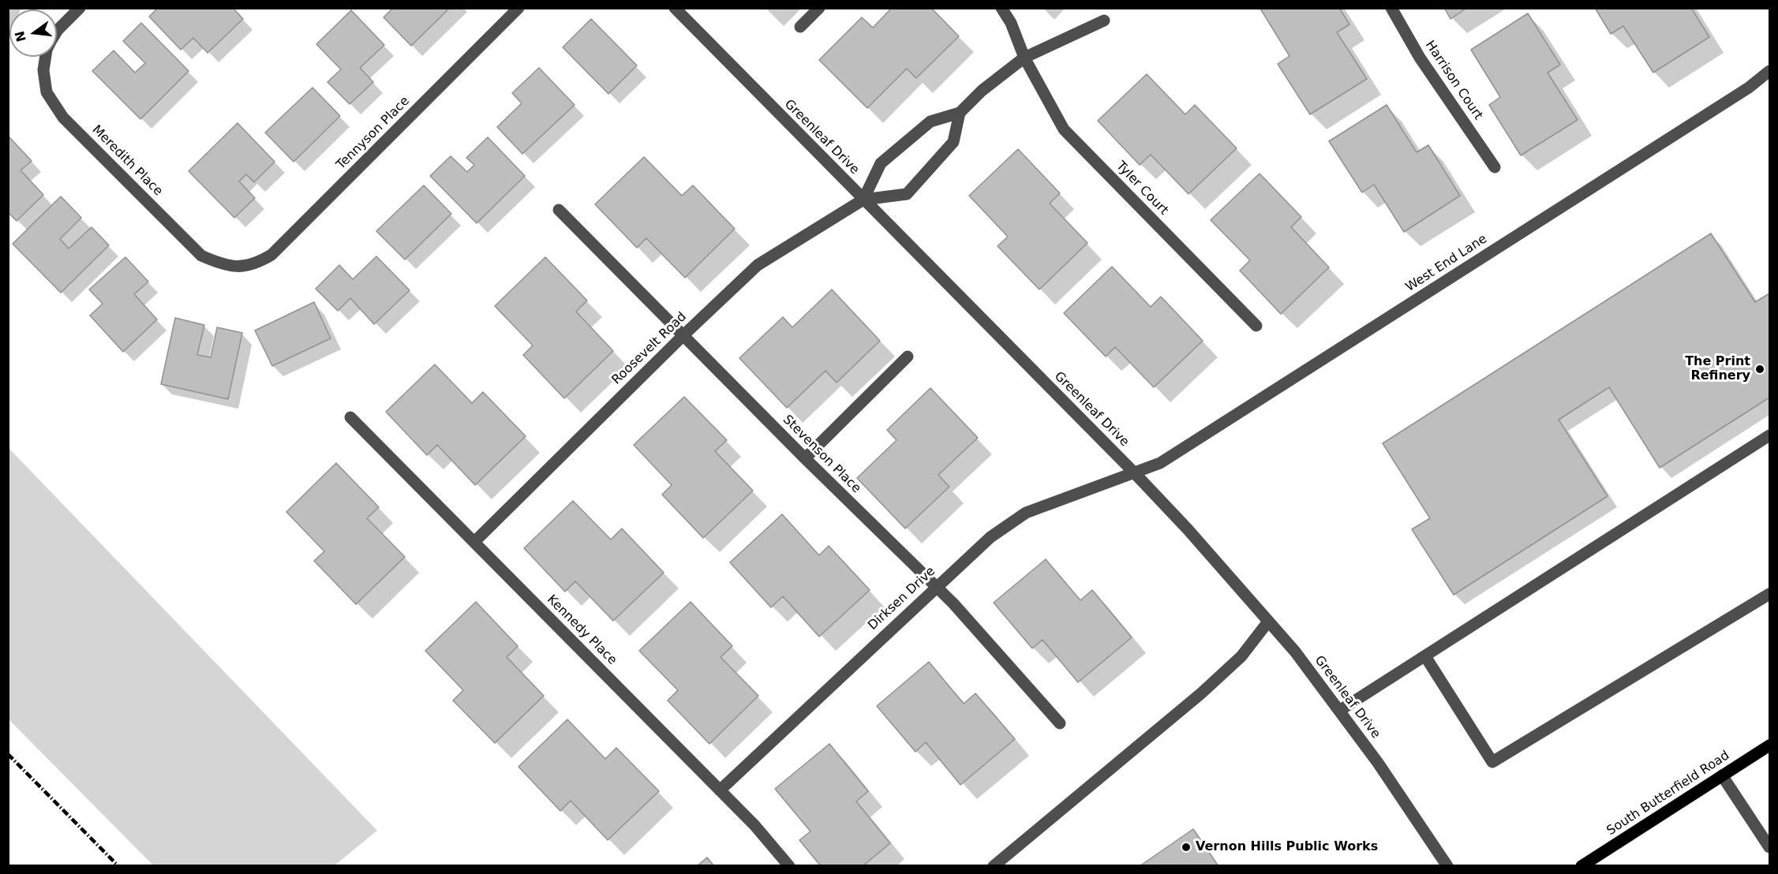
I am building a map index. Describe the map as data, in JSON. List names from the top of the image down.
{
  "streets": {
    "main road": ["South Butterfield Road"],
    "street": [
      "Harrison Court",
      "Tennyson Place",
      "Greenleaf Drive",
      "Meredith Place",
      "Tyler Court",
      "West End Lane",
      "Roosevelt Road",
      "Stevenson Place",
      "Dirksen Drive",
      "Kennedy Place"
    ]
  },
  "crossings": [
    ["Tennyson Place", "Meredith Place"],
    ["Greenleaf Drive", "West End Lane"],
    ["Greenleaf Drive", "Roosevelt Road"],
    ["Greenleaf Drive", "Dirksen Drive"],
    ["West End Lane", "Dirksen Drive"],
    ["Roosevelt Road", "Stevenson Place"],
    ["Roosevelt Road", "Kennedy Place"],
    ["Stevenson Place", "Dirksen Drive"],
    ["Dirksen Drive", "Kennedy Place"]
  ],
  "places": ["The Print Refinery", "Vernon Hills Public Works"],
  "north": "left"
}
